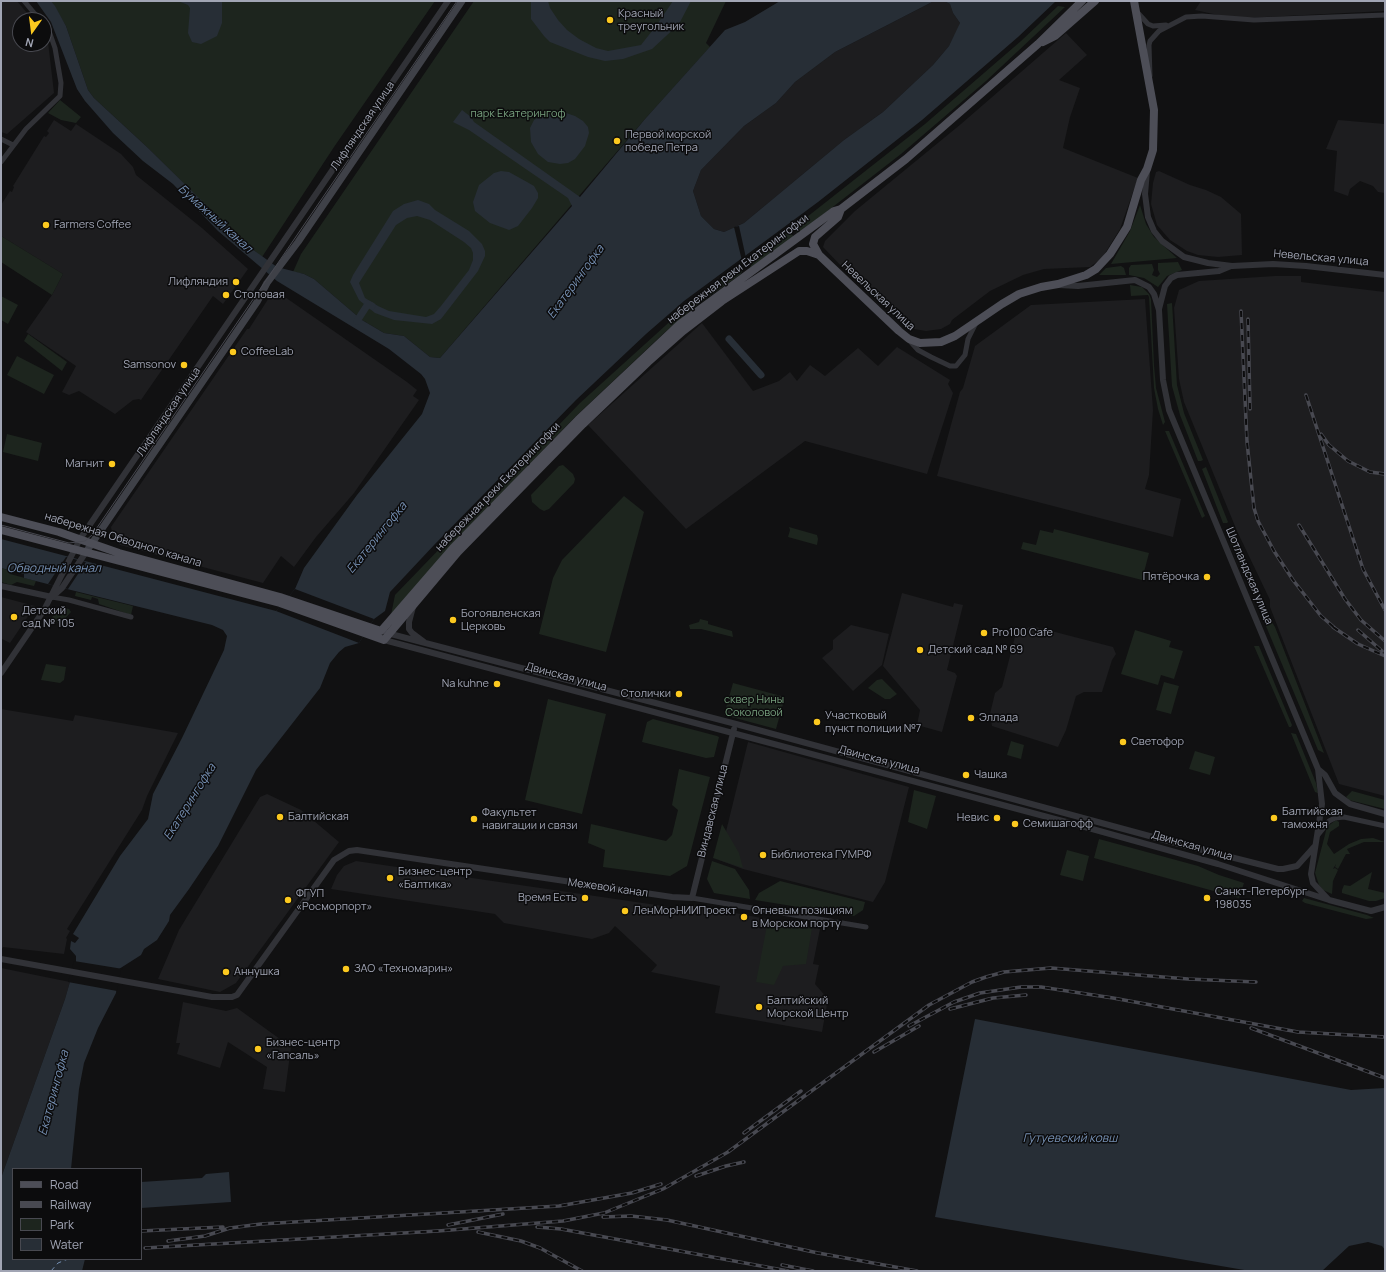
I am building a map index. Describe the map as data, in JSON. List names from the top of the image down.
{
  "streets": {
    "main road": [
      "Лифляндская улица",
      "Невельская улица",
      "набережная реки Екатерингофки",
      "набережная Обводного канала",
      "Двинская улица"
    ],
    "street": ["Шотландская улица", "Виндавская улица", "Межевой канал"]
  },
  "crossings": [
    ["Лифляндская улица", "набережная Обводного канала"],
    ["Невельская улица", "набережная реки Екатерингофки"],
    ["Невельская улица", "Шотландская улица"],
    ["набережная реки Екатерингофки", "Двинская улица"],
    ["набережная Обводного канала", "Двинская улица"],
    ["Шотландская улица", "Двинская улица"],
    ["Двинская улица", "Виндавская улица"],
    ["Виндавская улица", "Межевой канал"]
  ],
  "water": [
    "Бумажный канал",
    "Екатерингофка",
    "Обводный канал",
    "Гутуевский ковш"
  ],
  "parks": ["парк Екатерингоф", "сквер Нины Соколовой"],
  "places": [
    "Красный треугольник",
    "Первой морской победе Петра",
    "Farmers Coffee",
    "Лифляндия",
    "Столовая",
    "CoffeeLab",
    "Samsonov",
    "Магнит",
    "Пятёрочка",
    "Детский сад № 105",
    "Богоявленская Церковь",
    "Pro100 Cafe",
    "Детский сад № 69",
    "Na kuhne",
    "Столички",
    "Эллада",
    "Участковый пункт полиции №7",
    "Светофор",
    "Чашка",
    "Балтийская",
    "Невис",
    "Балтийская таможня",
    "Факультет навигации и связи",
    "Семишагофф",
    "Библиотека ГУМРФ",
    "Бизнес-центр «Балтика»",
    "Время Есть",
    "Санкт-Петербург 198035",
    "ФГУП «Росморпорт»",
    "ЛенМорНИИПроект",
    "Огневым позициям в Морском порту",
    "ЗАО «Техномарин»",
    "Аннушка",
    "Балтийский Морской Центр",
    "Бизнес-центр «Гапсаль»"
  ],
  "legend": [
    "Road",
    "Railway",
    "Park",
    "Water"
  ],
  "north": "bottom"
}
